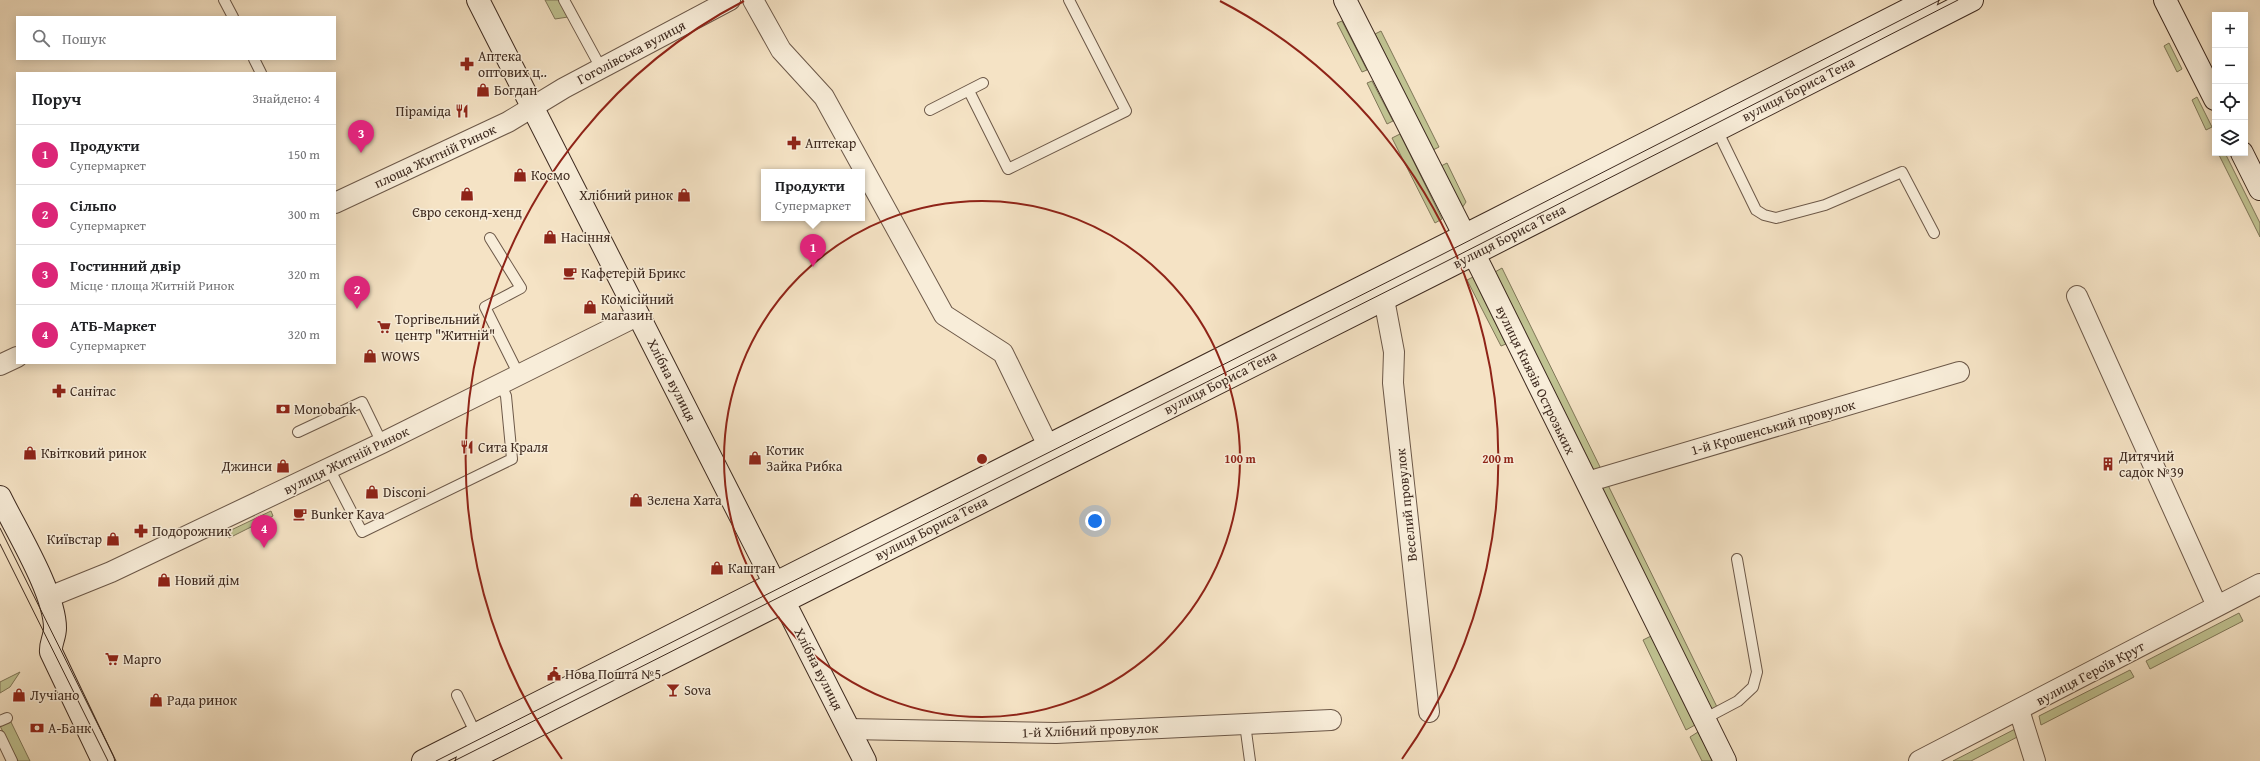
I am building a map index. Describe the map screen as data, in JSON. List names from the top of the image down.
{
  "streets": {
    "street": [
      "Гоголівська вулиця",
      "вулиця Бориса Тена",
      "площа Житній Ринок",
      "Хлібна вулиця",
      "вулиця Князів Острозьких",
      "1-й Крошенський провулок",
      "вулиця Житній Ринок",
      "Веселий провулок",
      "вулиця Героїв Крут",
      "1-й Хлібний провулок"
    ]
  },
  "crossings": [
    ["Гоголівська вулиця", "площа Житній Ринок"],
    ["Гоголівська вулиця", "Хлібна вулиця"],
    ["вулиця Бориса Тена", "Хлібна вулиця"],
    ["вулиця Бориса Тена", "вулиця Князів Острозьких"],
    ["вулиця Бориса Тена", "Веселий провулок"],
    ["площа Житній Ринок", "Хлібна вулиця"],
    ["Хлібна вулиця", "вулиця Житній Ринок"],
    ["Хлібна вулиця", "1-й Хлібний провулок"],
    ["вулиця Князів Острозьких", "1-й Крошенський провулок"]
  ],
  "places": {
    "pharmacy": [
      "Аптека оптових ц‥",
      "Аптекар",
      "Санітас",
      "Подорожник"
    ],
    "shop": [
      "Богдан",
      "Космо",
      "Євро секонд-хенд",
      "Хлібний ринок",
      "Насіння",
      "Комісійний магазин",
      "WOWS",
      "Квітковий ринок",
      "Котик Зайка Рибка",
      "Джинси",
      "Disconi",
      "Зелена Хата",
      "Київстар",
      "Каштан",
      "Новий дім",
      "Лучіано",
      "Рада ринок"
    ],
    "restaurant": ["Піраміда", "Сита Краля"],
    "cafe": ["Кафетерій Брикс", "Bunker Kava"],
    "supermarket": ["Торгівельний центр \"Житній\"", "Марго"],
    "bank": ["Monobank", "А-Банк"],
    "building": ["Дитячий садок №39"],
    "public building": ["Нова Пошта №5"],
    "bar": ["Sova"]
  },
  "page": {
    "map_buttons": ["+", "−"],
    "search": "Пошук",
    "heading": ["Поруч", "Знайдено: 4"],
    "pins": [
      "3",
      "1",
      "2",
      "4"
    ],
    "list": [
      {
        "mark": "1",
        "name": "Продукти",
        "note": "Супермаркет",
        "value": "150 m"
      },
      {
        "mark": "2",
        "name": "Сільпо",
        "note": "Супермаркет",
        "value": "300 m"
      },
      {
        "mark": "3",
        "name": "Гостинний двір",
        "note": "Місце · площа Житній Ринок",
        "value": "320 m"
      },
      {
        "mark": "4",
        "name": "АТБ-Маркет",
        "note": "Супермаркет",
        "value": "320 m"
      }
    ],
    "popup": ["Продукти", "Супермаркет"]
  },
  "rings": ["100 m", "200 m"]
}
